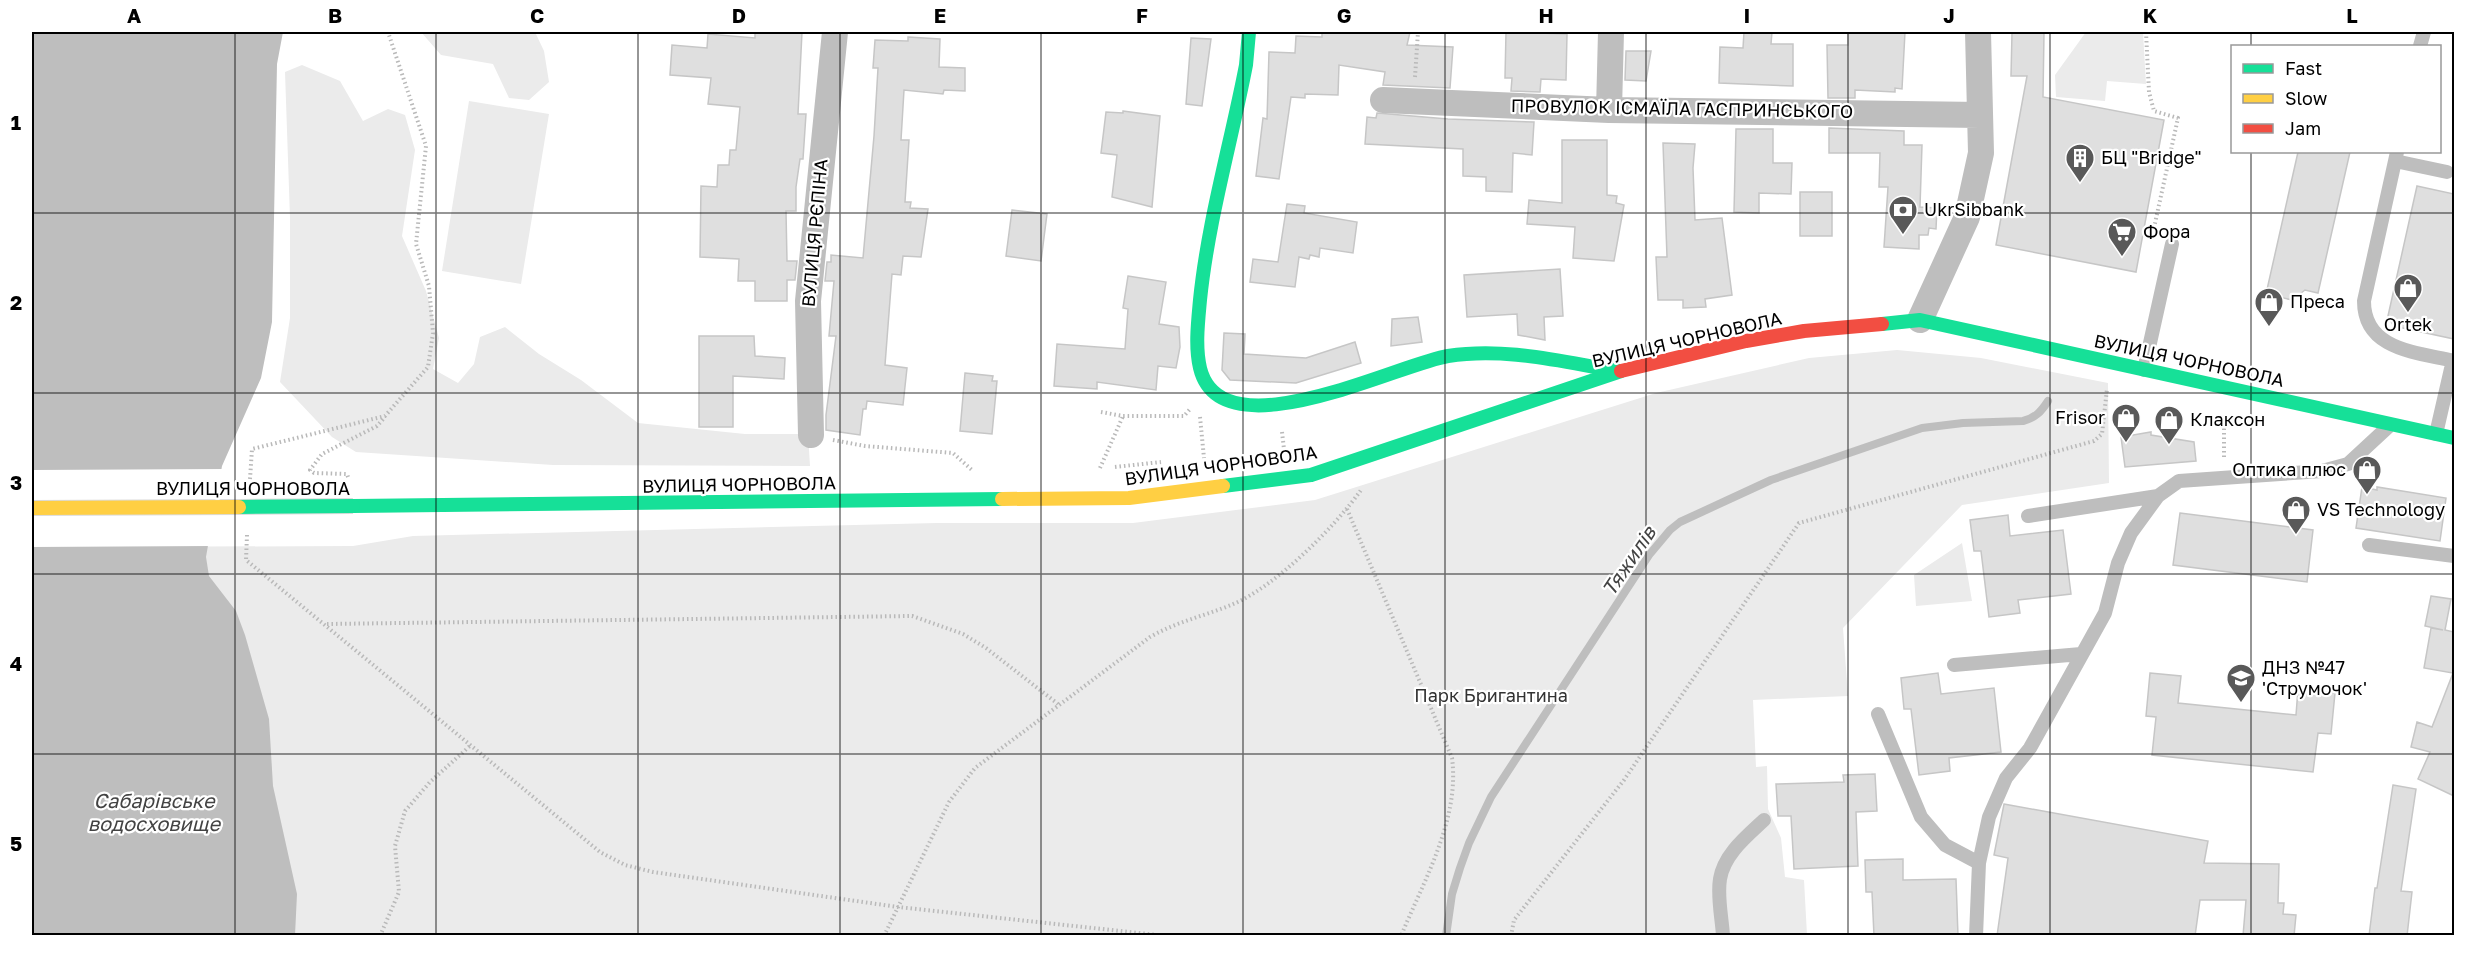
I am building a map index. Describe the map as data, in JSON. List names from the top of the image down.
{
  "streets": {
    "main road": ["ВУЛИЦЯ ЧОРНОВОЛА"],
    "street": ["ПРОВУЛОК ІСМАЇЛА ГАСПРИНСЬКОГО", "ВУЛИЦЯ РЄПІНА"]
  },
  "water": ["Тяжилів", "Сабарівське водосховище"],
  "parks": ["Парк Бригантина"],
  "places": {
    "building": ["БЦ \"Bridge\""],
    "bank": ["UkrSibbank"],
    "supermarket": ["Фора"],
    "shop": [
      "Ortek",
      "Преса",
      "Frisor",
      "Клаксон",
      "Оптика плюс",
      "VS Technology"
    ],
    "school or university": ["ДНЗ №47 'Струмочок'"]
  },
  "legend": ["Fast", "Slow", "Jam"],
  "grid": {
    "columns": [
      "A",
      "B",
      "C",
      "D",
      "E",
      "F",
      "G",
      "H",
      "I",
      "J",
      "K",
      "L"
    ],
    "rows": [
      "1",
      "2",
      "3",
      "4",
      "5"
    ]
  }
}
